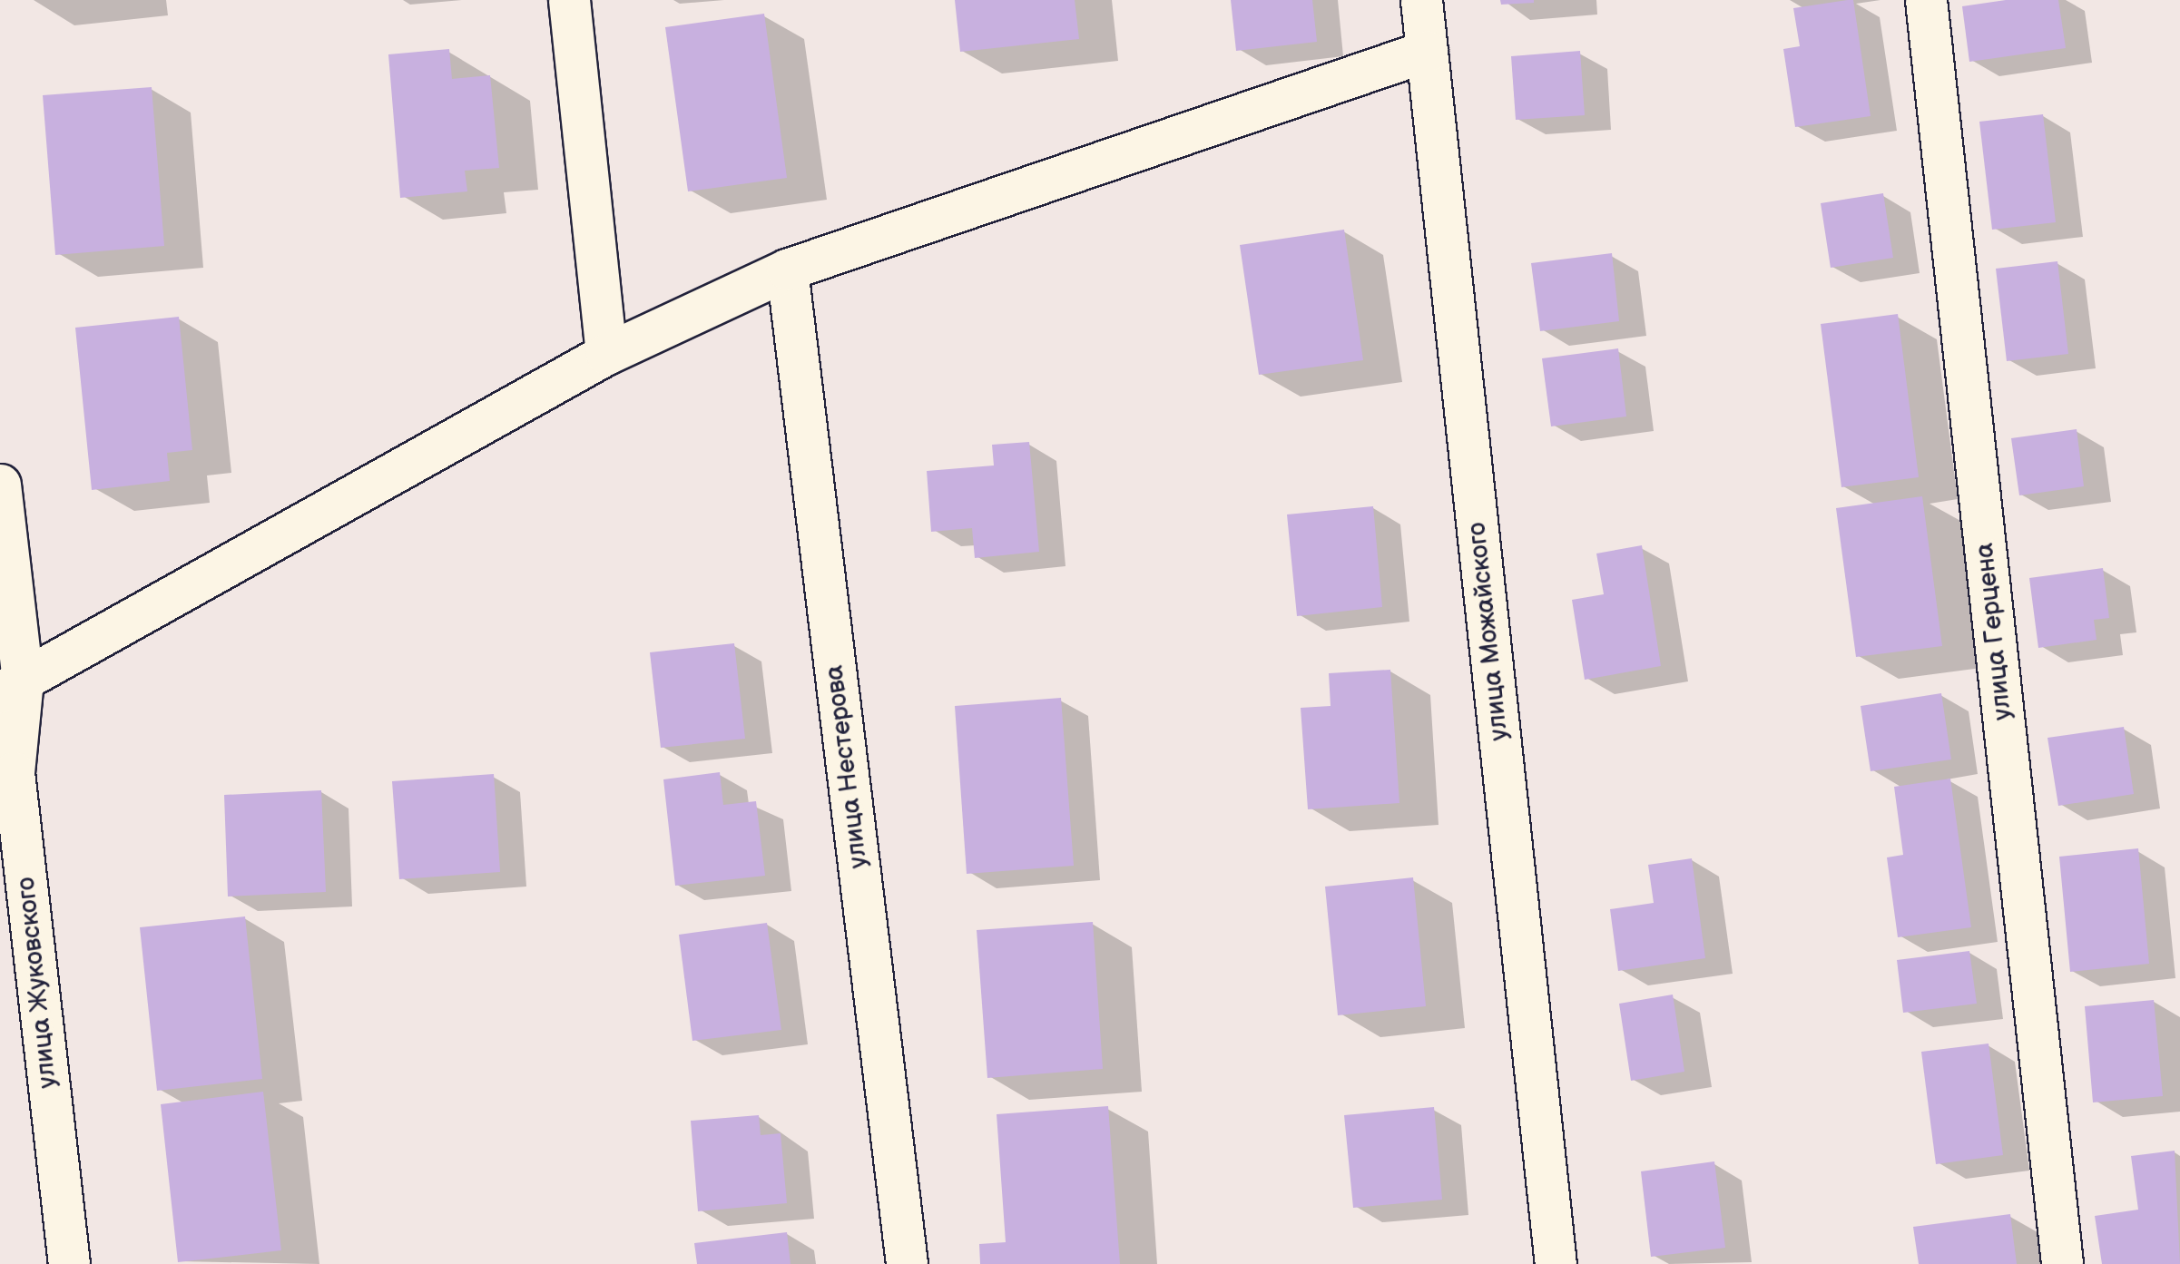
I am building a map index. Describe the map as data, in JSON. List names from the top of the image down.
{
  "streets": {
    "street": [
      "улица Можайского",
      "улица Герцена",
      "улица Нестерова",
      "улица Жуковского"
    ]
  }
}
